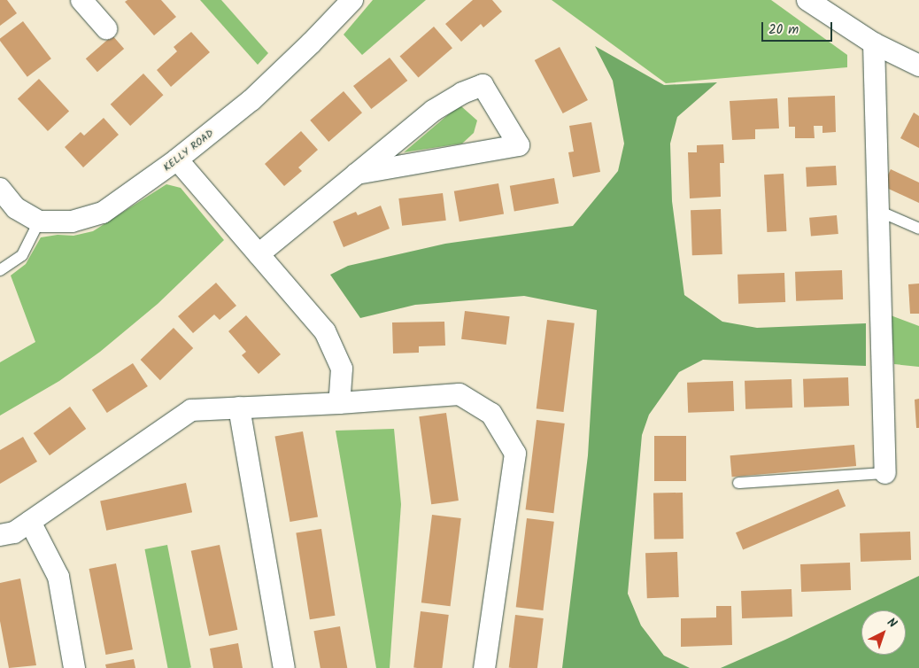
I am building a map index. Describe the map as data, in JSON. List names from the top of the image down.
{
  "streets": {
    "street": ["KELLY ROAD"]
  },
  "scale_bar": "20 m",
  "north": "top right"
}
